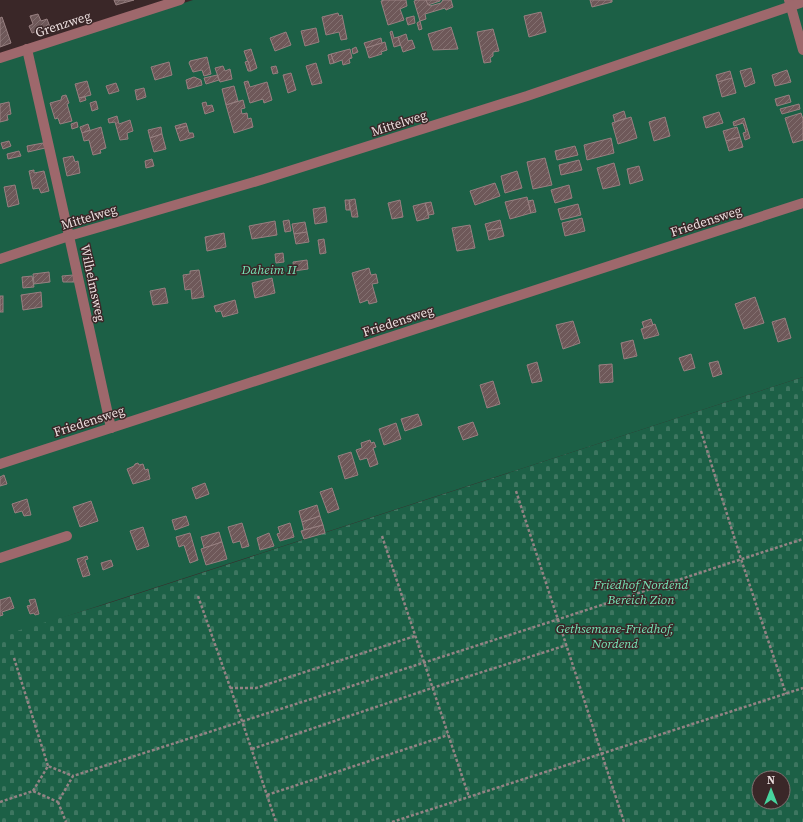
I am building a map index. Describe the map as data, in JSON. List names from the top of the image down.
{
  "streets": {
    "lane": [
      "Grenzweg",
      "Mittelweg",
      "Friedensweg",
      "Wilhelmsweg"
    ]
  },
  "crossings": [
    ["Grenzweg", "Wilhelmsweg"],
    ["Mittelweg", "Wilhelmsweg"],
    ["Friedensweg", "Wilhelmsweg"]
  ],
  "parks": ["Daheim II", "Friedhof Nordend Bereich Zion", "Gethsemane-Friedhof, Nordend"],
  "north": "top"
}
